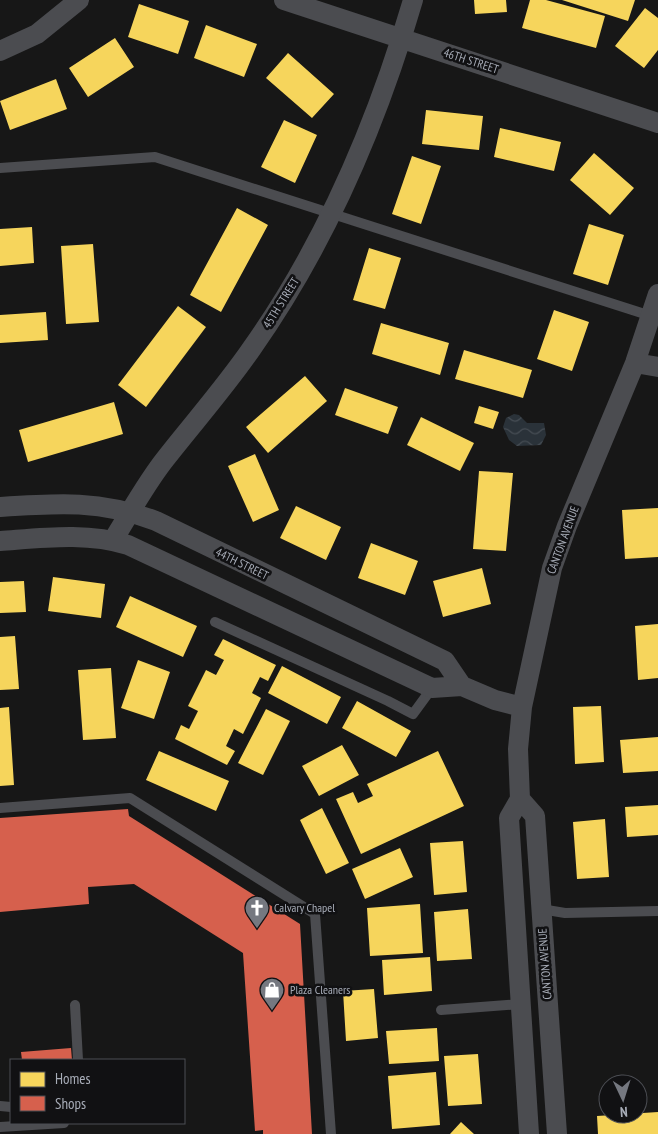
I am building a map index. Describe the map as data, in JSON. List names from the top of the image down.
{
  "streets": {
    "street": [
      "46TH STREET",
      "45TH STREET",
      "CANTON AVENUE",
      "44TH STREET"
    ]
  },
  "crossings": [
    ["46TH STREET", "45TH STREET"],
    ["45TH STREET", "44TH STREET"]
  ],
  "places": {
    "church": ["Calvary Chapel"],
    "shop": ["Plaza Cleaners"]
  },
  "legend": ["Homes", "Shops"],
  "north": "bottom"
}
